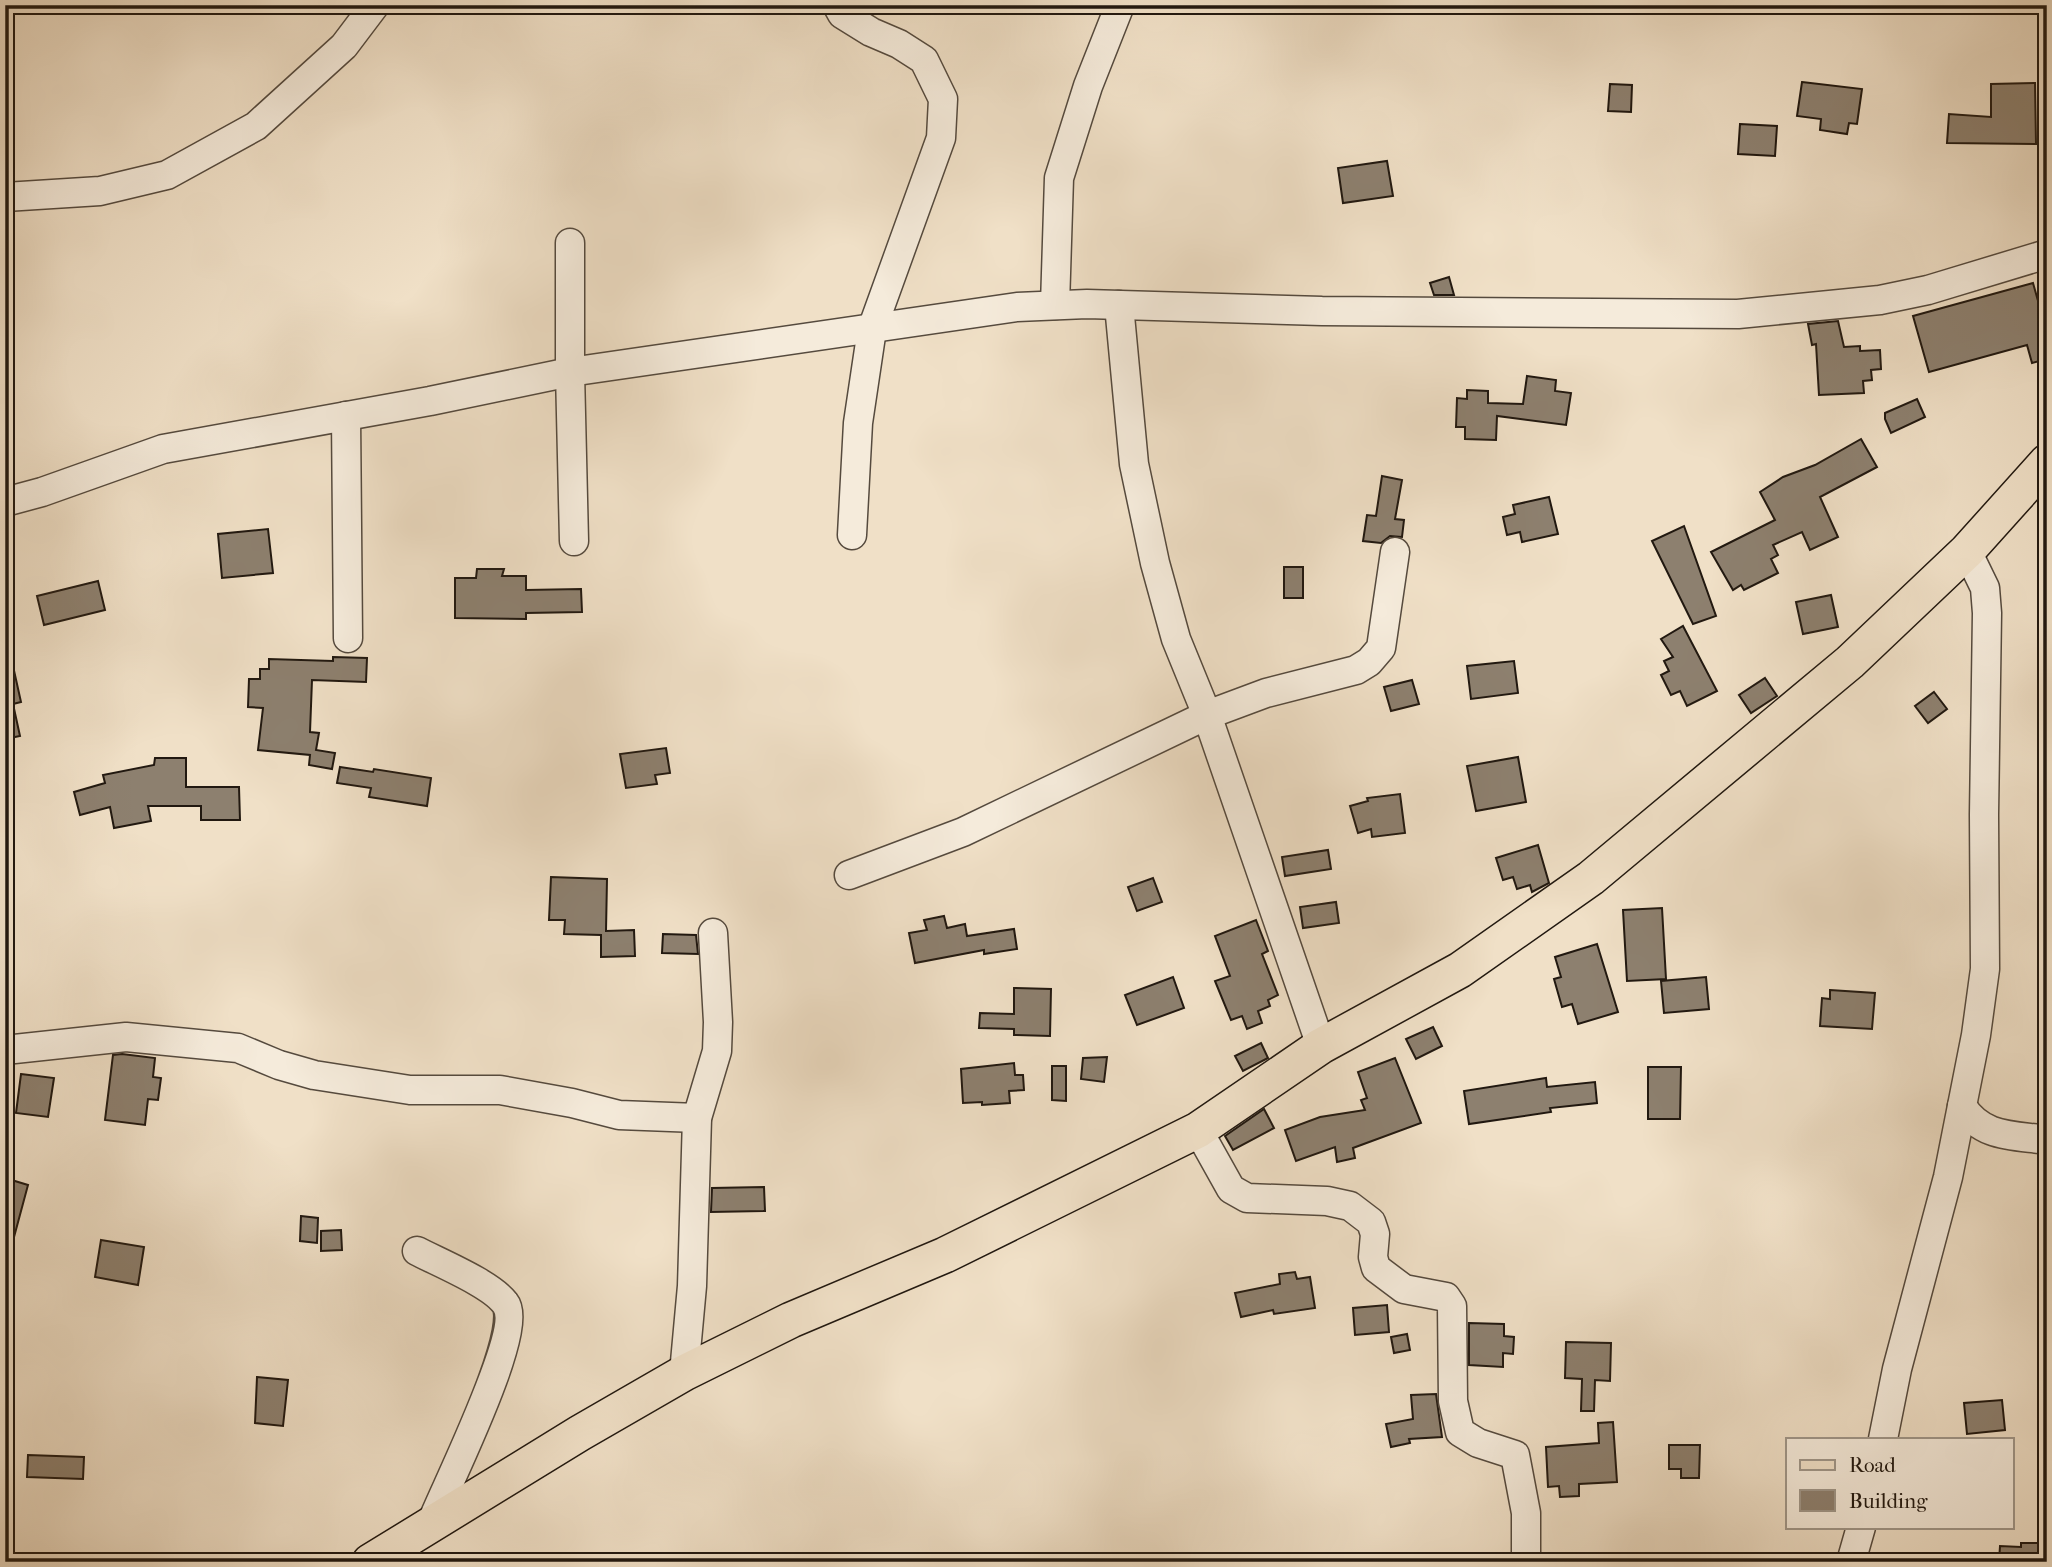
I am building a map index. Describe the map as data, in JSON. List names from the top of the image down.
{
  "legend": ["Road", "Building"]
}
